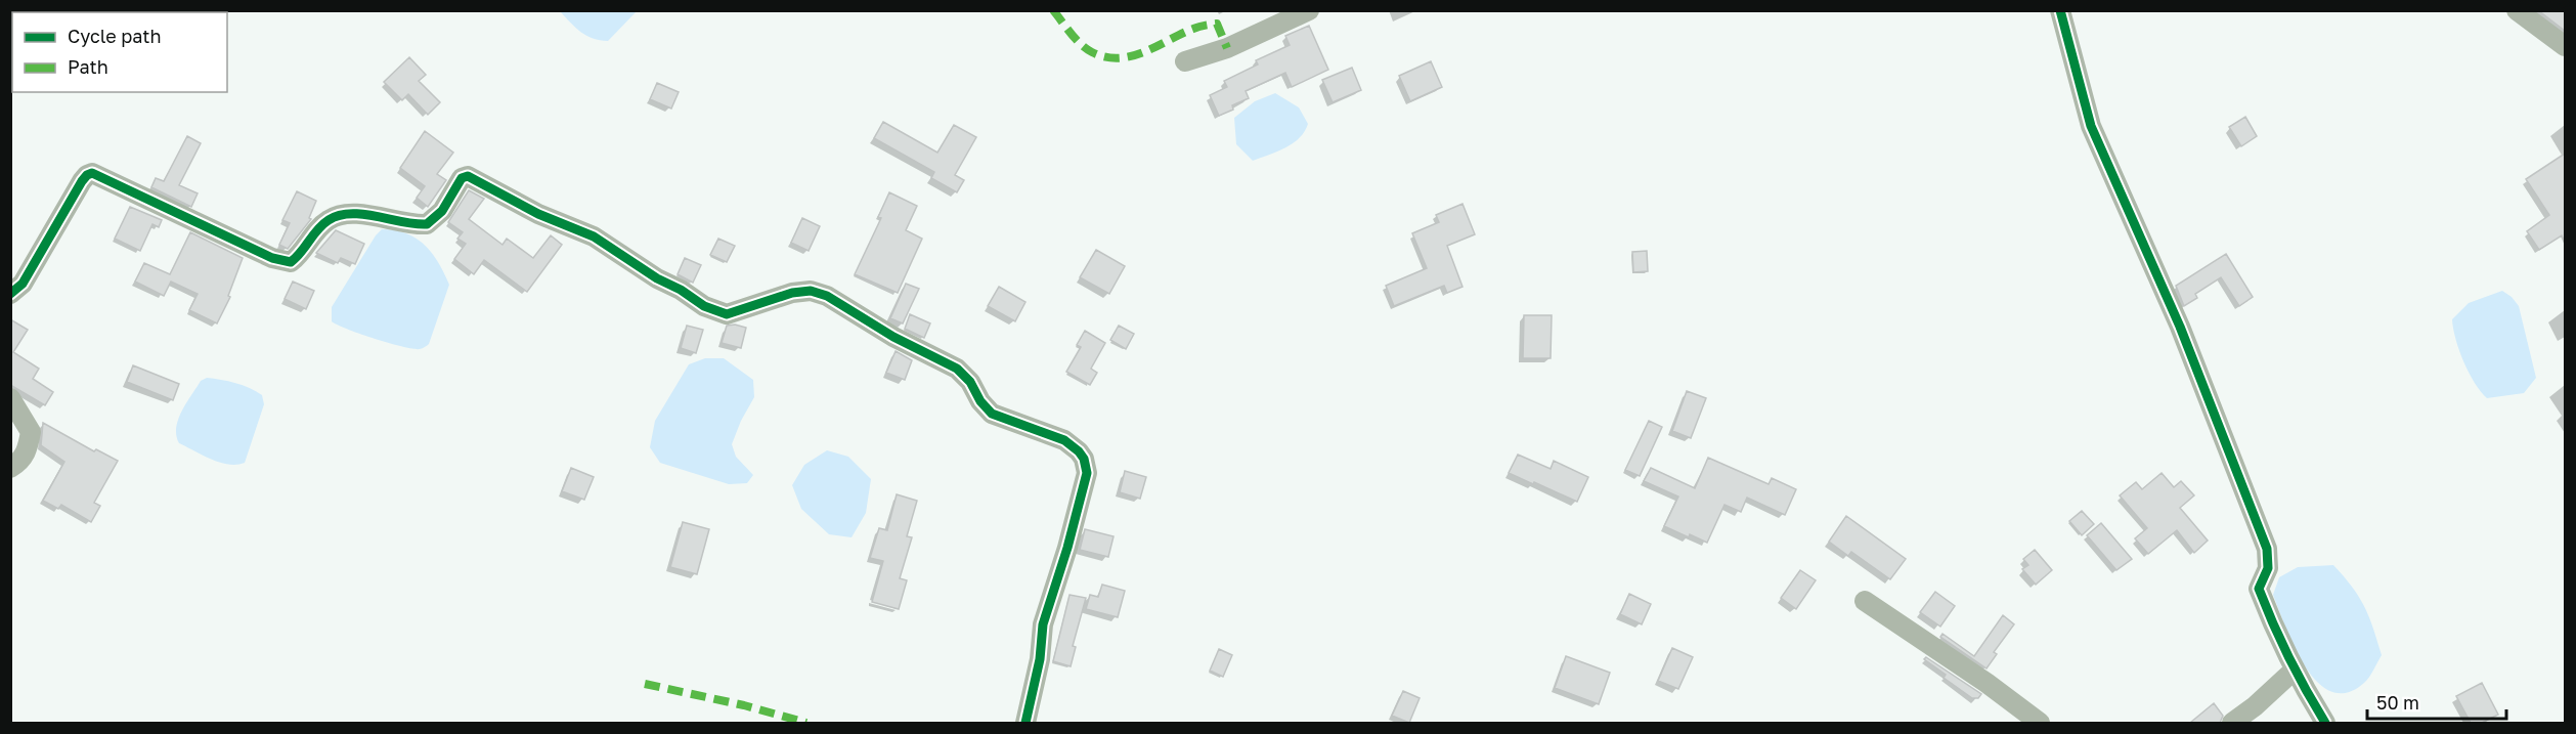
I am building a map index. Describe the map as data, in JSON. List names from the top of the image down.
{
  "legend": ["Cycle path", "Path"],
  "scale_bar": "50 m"
}
